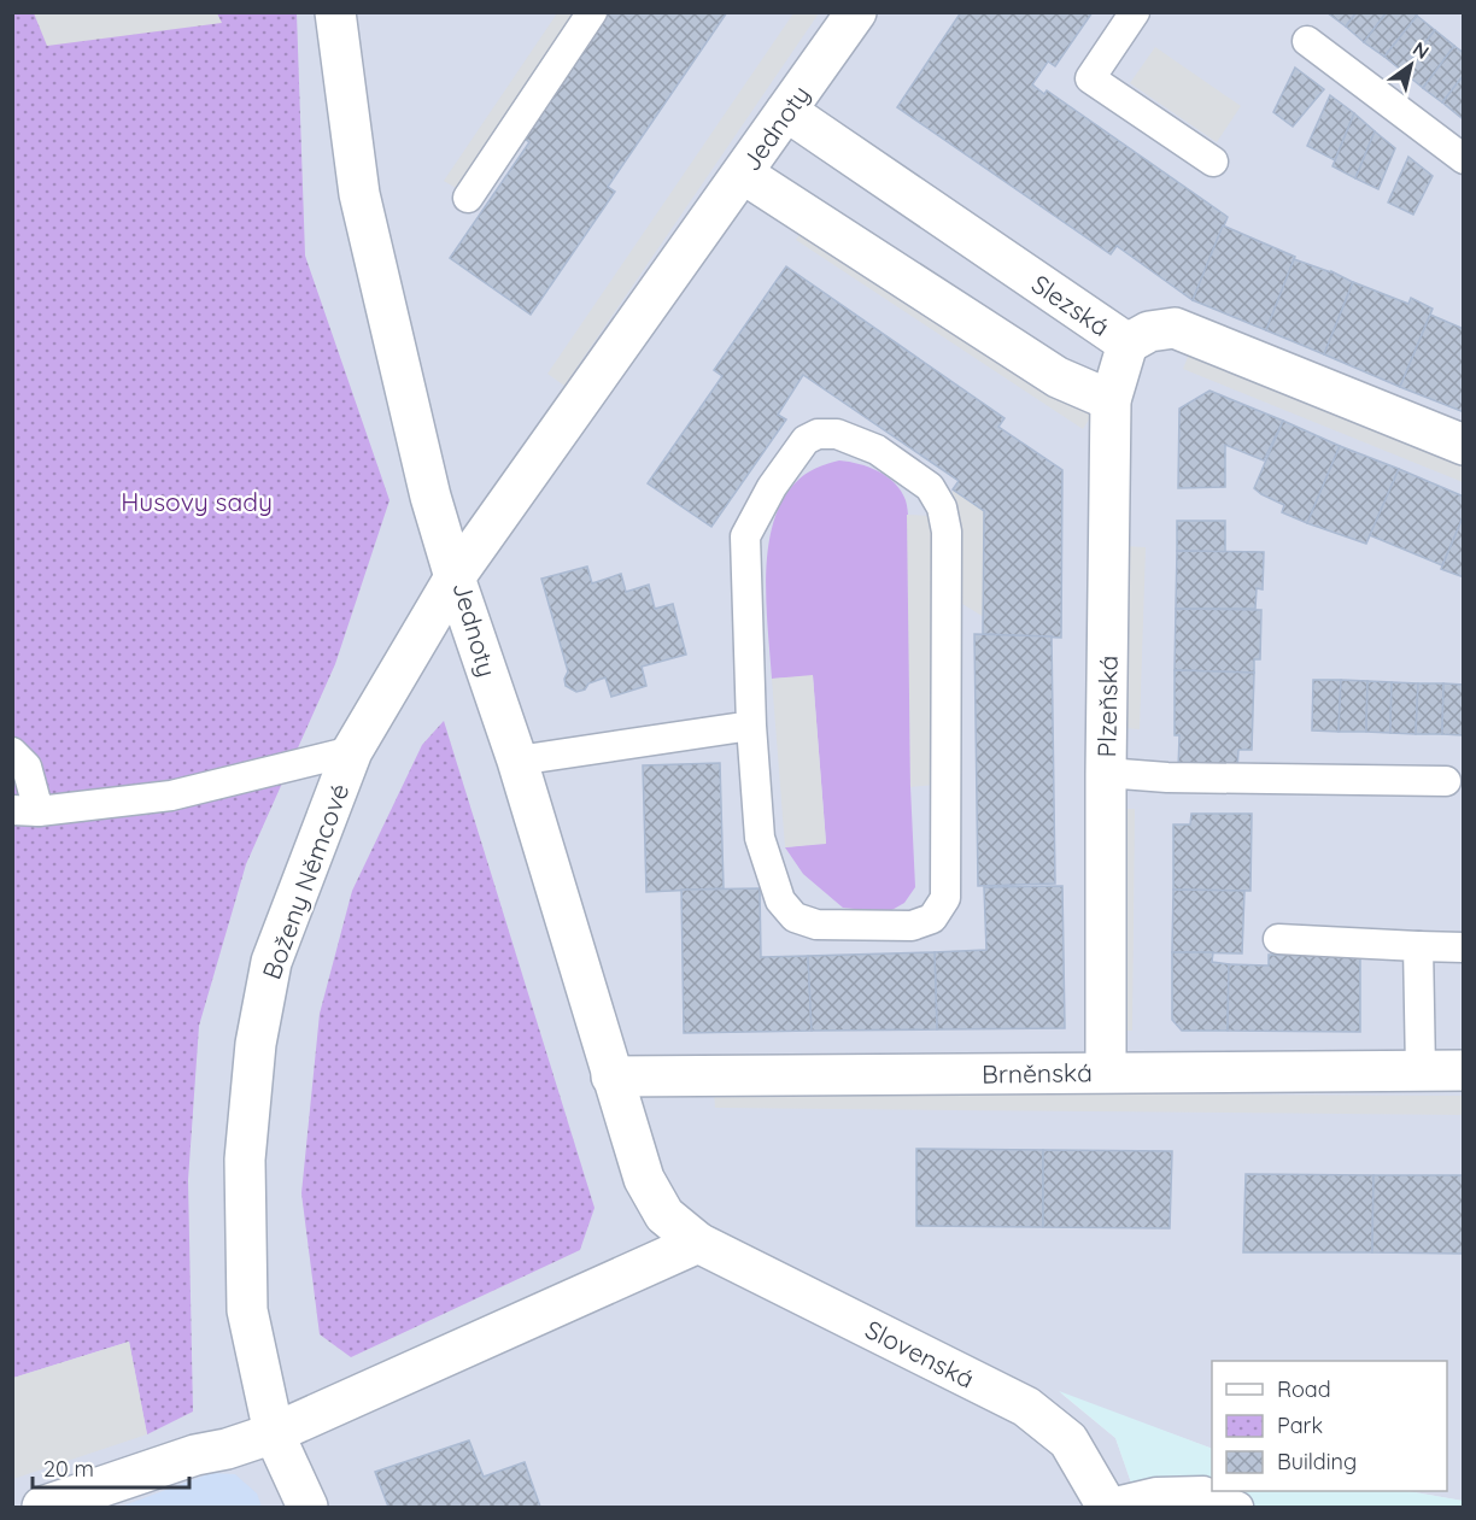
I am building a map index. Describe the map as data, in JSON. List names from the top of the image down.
{
  "streets": {
    "street": [
      "Jednoty",
      "Slezská",
      "Plzeňská",
      "Boženy Němcové",
      "Brněnská",
      "Slovenská"
    ]
  },
  "crossings": [
    ["Jednoty", "Slezská"],
    ["Jednoty", "Boženy Němcové"],
    ["Jednoty", "Brněnská"],
    ["Jednoty", "Slovenská"],
    ["Slezská", "Plzeňská"],
    ["Plzeňská", "Brněnská"]
  ],
  "parks": ["Husovy sady"],
  "legend": ["Road", "Park", "Building"],
  "scale_bar": "20 m",
  "north": "top right"
}
